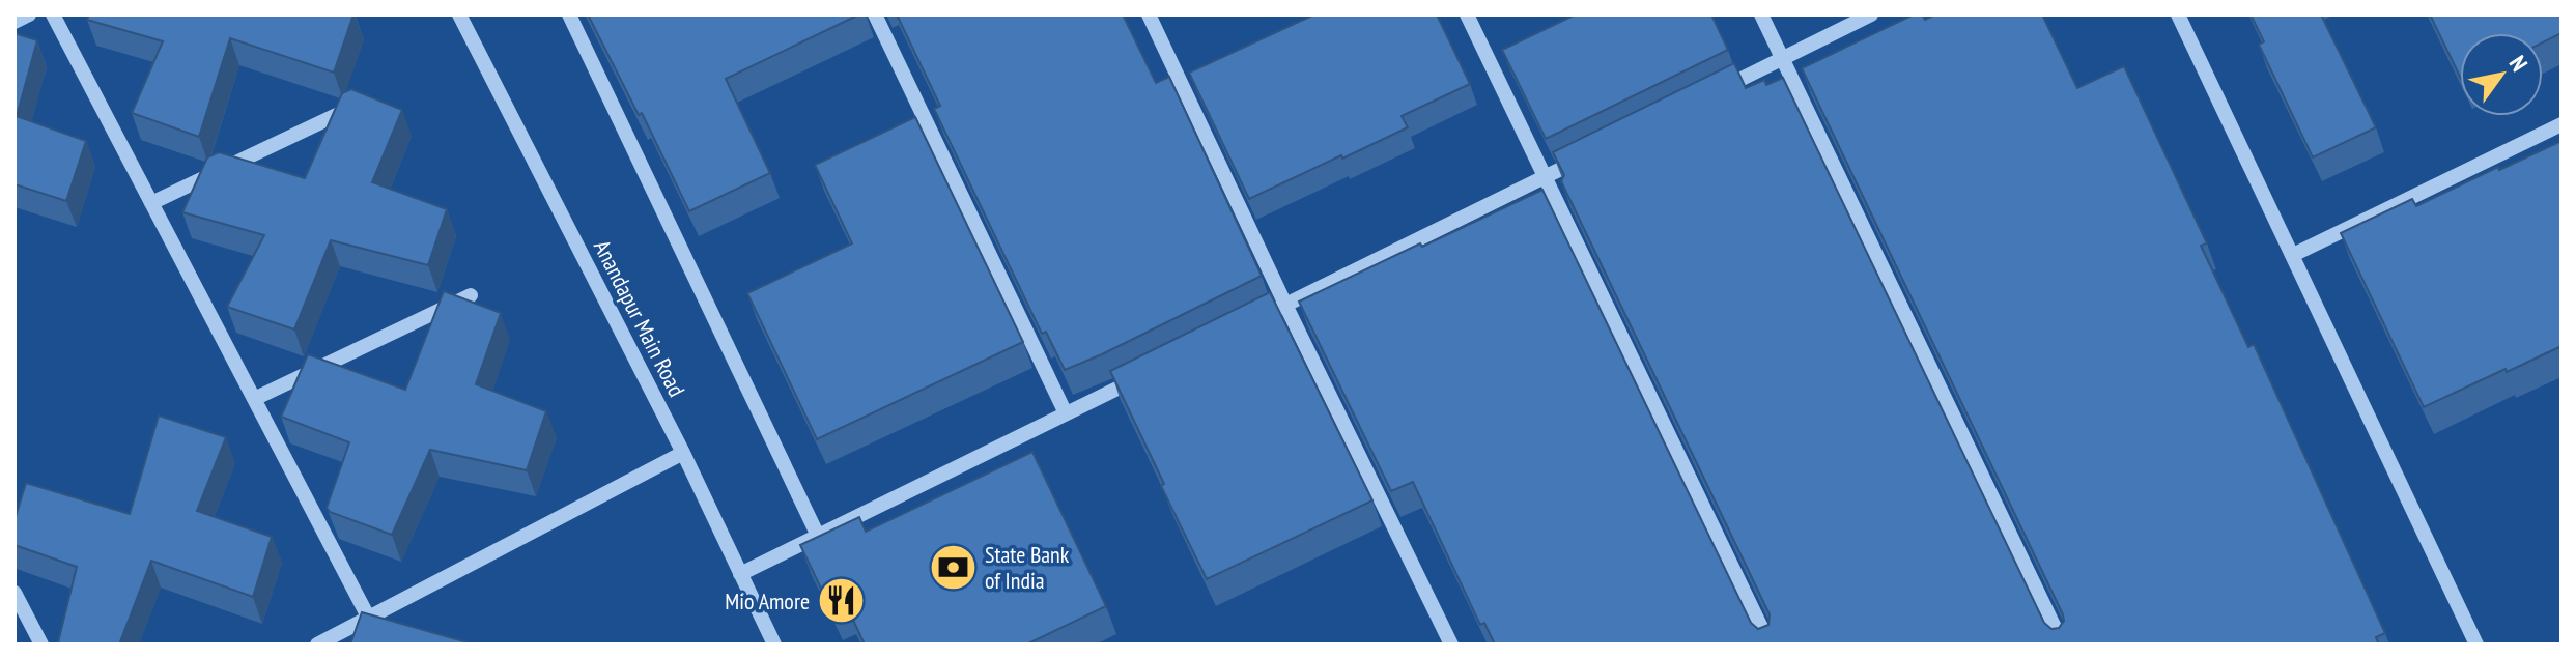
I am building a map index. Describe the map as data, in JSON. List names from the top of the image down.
{
  "streets": {
    "street": ["Anandapur Main Road"]
  },
  "places": {
    "bank": ["State Bank of India"],
    "restaurant": ["Mio Amore"]
  },
  "north": "top right"
}
